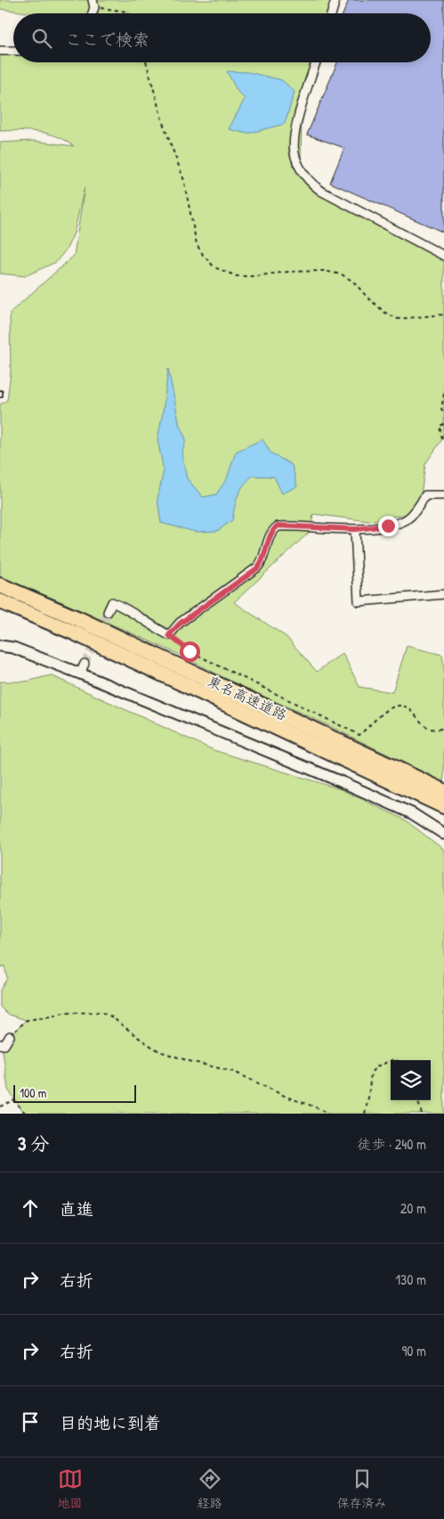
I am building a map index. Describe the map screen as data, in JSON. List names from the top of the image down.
{
  "streets": {
    "highway": ["東名高速道路"]
  },
  "scale_bar": "100 m",
  "page": {
    "search": "ここで検索",
    "scale": "100 m",
    "heading": ["3 分", "徒歩 · 240 m"],
    "list": [
      ["直進", "20 m"],
      ["右折", "130 m"],
      ["右折", "90 m"],
      "目的地に到着"
    ],
    "nav": ["地図", "経路", "保存済み"]
  }
}
